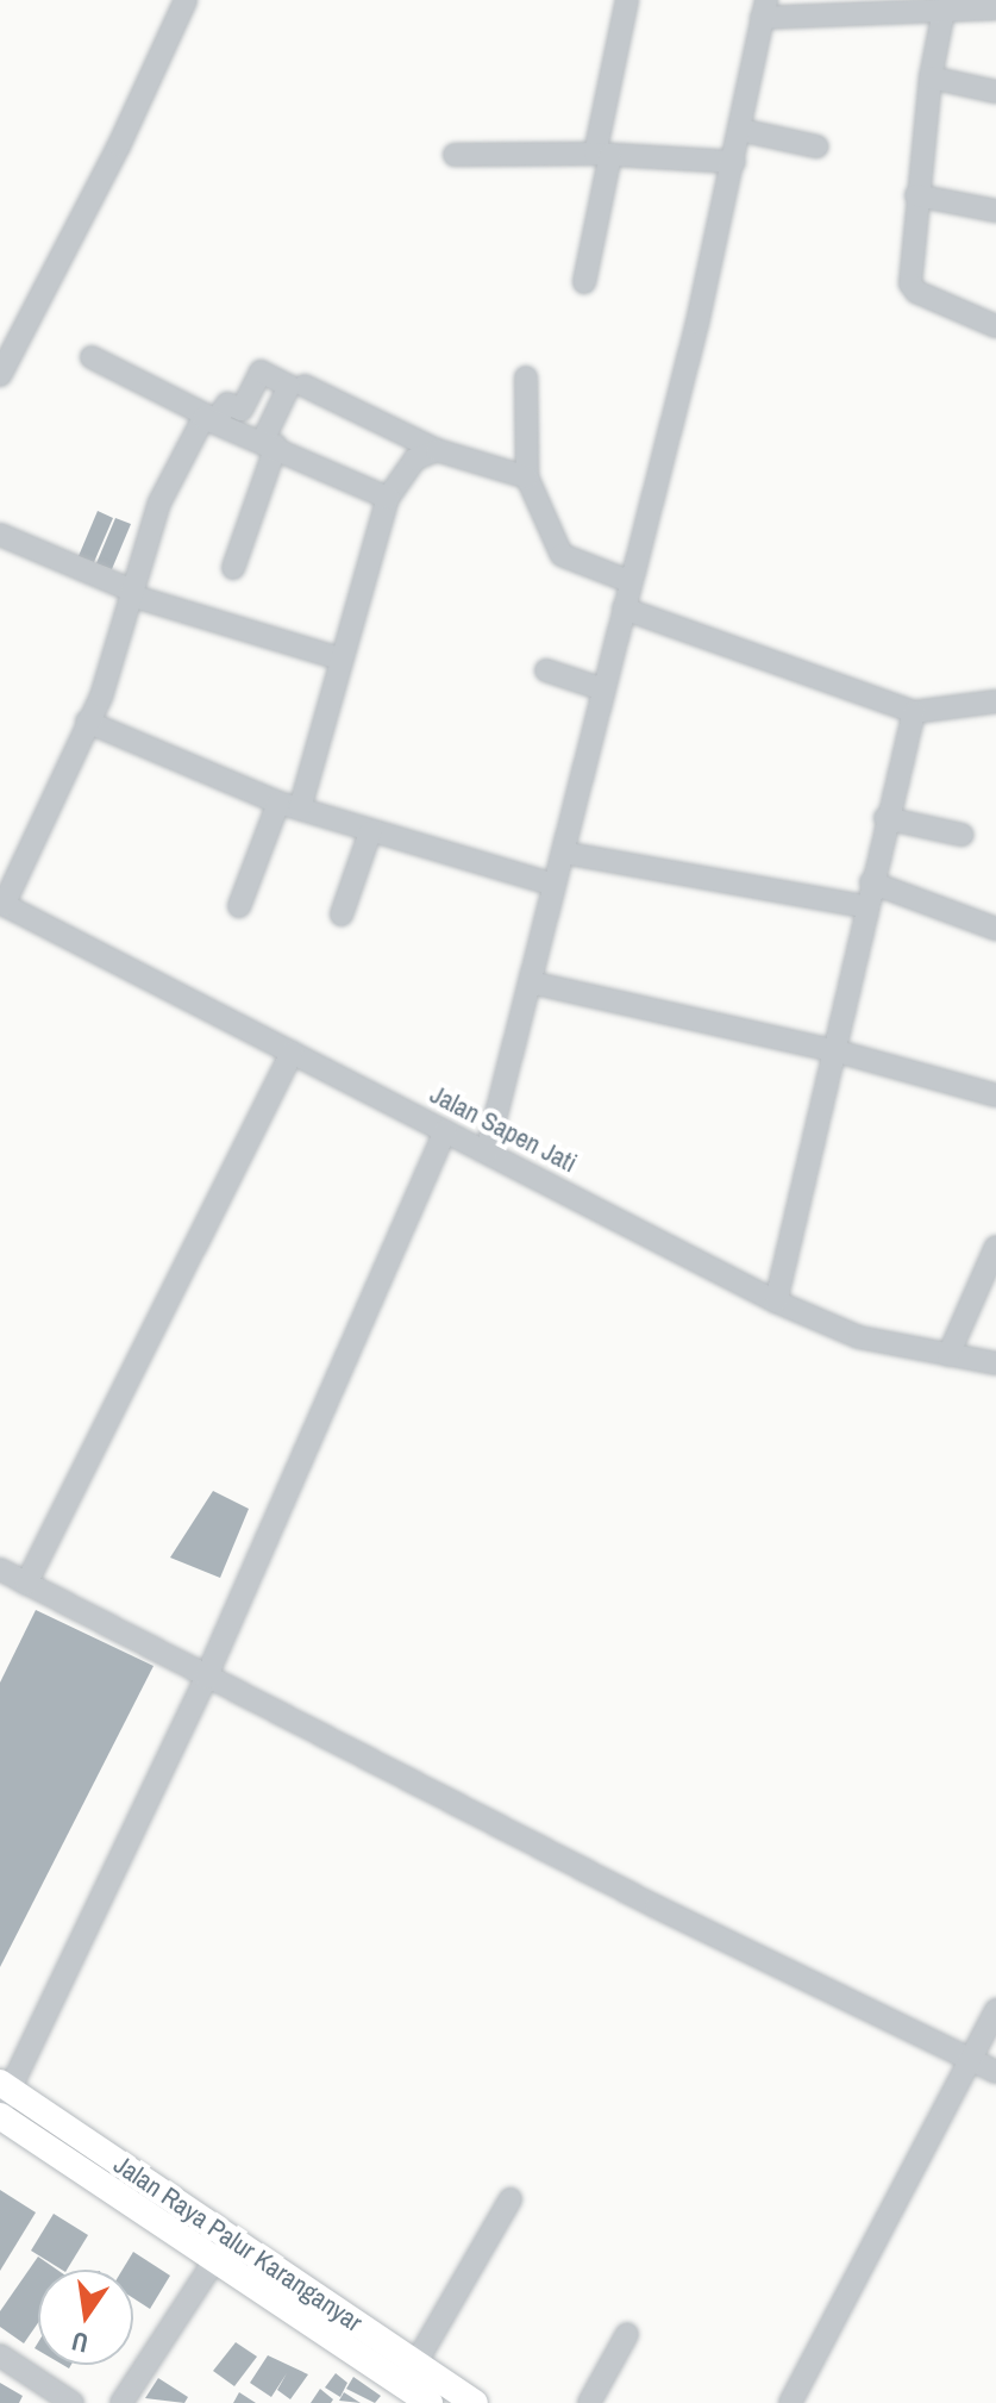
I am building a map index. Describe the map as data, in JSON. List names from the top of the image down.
{
  "streets": {
    "main road": ["Jalan Raya Palur Karanganyar"],
    "street": ["Jalan Sapen Jati"]
  },
  "north": "bottom"
}
